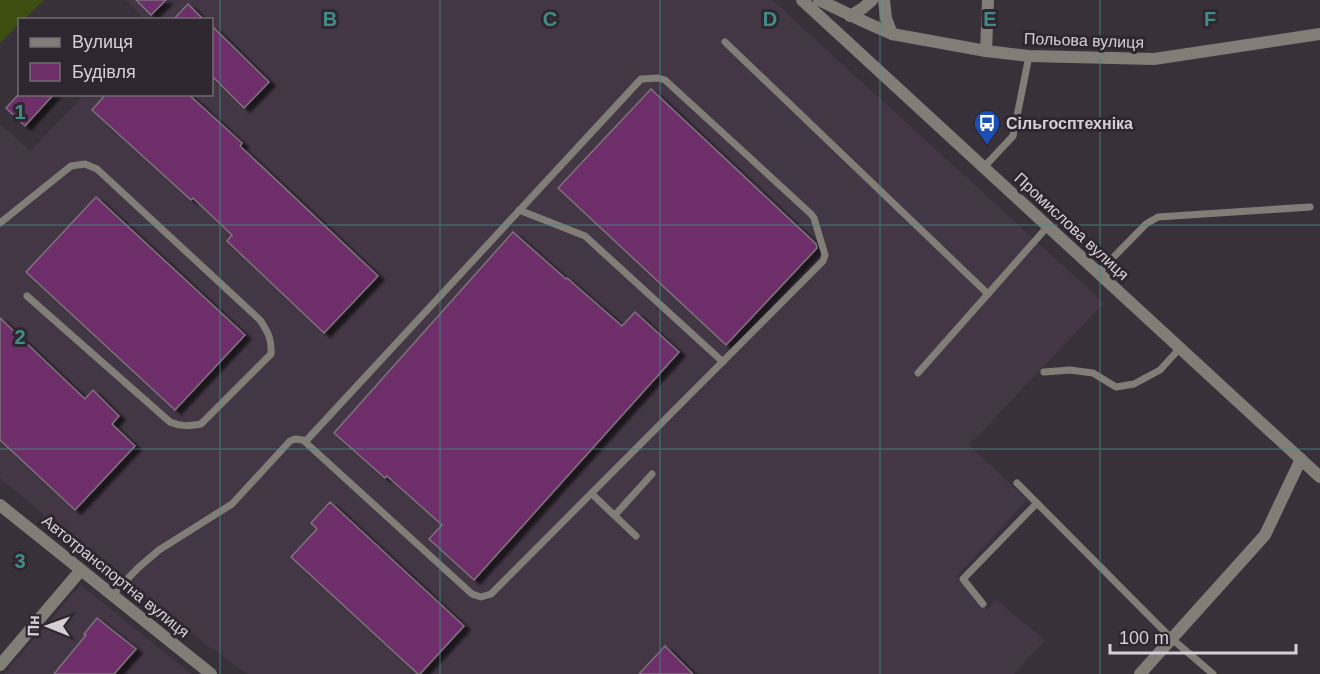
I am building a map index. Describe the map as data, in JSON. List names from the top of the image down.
{
  "streets": {
    "street": ["Польова вулиця", "Промислова вулиця", "Автотранспортна вулиця"]
  },
  "places": {
    "bus stop": ["Сільгосптехніка"]
  },
  "legend": ["Вулиця", "Будівля"],
  "scale_bar": "100 m",
  "north": "left",
  "grid": {
    "columns": [
      "B",
      "C",
      "D",
      "E",
      "F"
    ],
    "rows": ["1", "2", "3"]
  }
}
